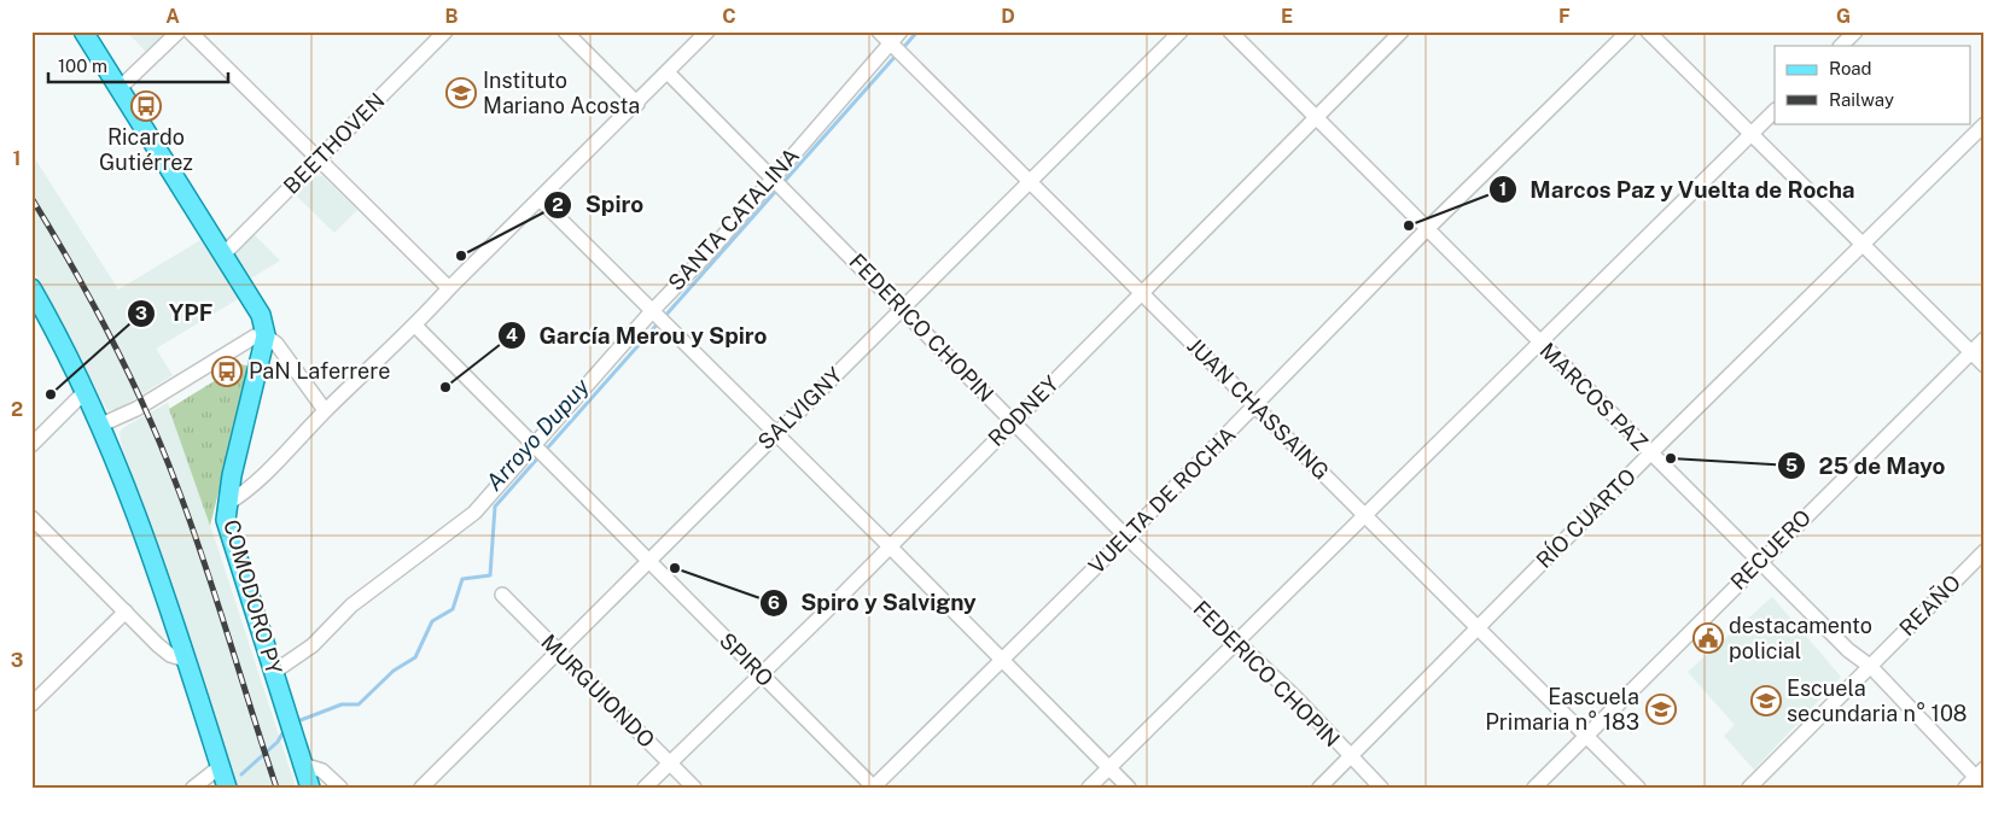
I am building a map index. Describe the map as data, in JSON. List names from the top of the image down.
{
  "streets": {
    "main road": ["COMODORO PY"],
    "street": [
      "BEETHOVEN",
      "SANTA CATALINA",
      "FEDERICO CHOPIN",
      "MARCOS PAZ",
      "SALVIGNY",
      "JUAN CHASSAING",
      "RODNEY",
      "VUELTA DE ROCHA",
      "RÍO CUARTO",
      "RECUERO",
      "REAÑO",
      "SPIRO",
      "MURGUIONDO"
    ]
  },
  "crossings": [
    ["SANTA CATALINA", "FEDERICO CHOPIN"],
    ["SANTA CATALINA", "JUAN CHASSAING"],
    ["SANTA CATALINA", "COMODORO PY"],
    ["SANTA CATALINA", "SPIRO"],
    ["FEDERICO CHOPIN", "SALVIGNY"],
    ["FEDERICO CHOPIN", "RODNEY"],
    ["FEDERICO CHOPIN", "VUELTA DE ROCHA"],
    ["FEDERICO CHOPIN", "RÍO CUARTO"],
    ["MARCOS PAZ", "RODNEY"],
    ["MARCOS PAZ", "VUELTA DE ROCHA"],
    ["MARCOS PAZ", "RÍO CUARTO"],
    ["MARCOS PAZ", "RECUERO"],
    ["MARCOS PAZ", "REAÑO"],
    ["SALVIGNY", "JUAN CHASSAING"],
    ["SALVIGNY", "SPIRO"],
    ["SALVIGNY", "MURGUIONDO"],
    ["JUAN CHASSAING", "RODNEY"],
    ["JUAN CHASSAING", "VUELTA DE ROCHA"],
    ["JUAN CHASSAING", "RÍO CUARTO"],
    ["JUAN CHASSAING", "RECUERO"],
    ["RODNEY", "SPIRO"],
    ["RODNEY", "MURGUIONDO"],
    ["VUELTA DE ROCHA", "SPIRO"]
  ],
  "water": ["Arroyo Dupuy"],
  "places": {
    "school or university": ["Instituto Mariano Acosta", "Escuela secundaria n° 108", "Eascuela Primaria n° 183"],
    "bus stop": ["Ricardo Gutiérrez", "PaN Laferrere"],
    "other": [
      "Marcos Paz y Vuelta de Rocha",
      "Spiro",
      "García Merou y Spiro",
      "YPF",
      "25 de Mayo",
      "Spiro y Salvigny"
    ],
    "public building": ["destacamento policial"]
  },
  "legend": ["Road", "Railway"],
  "scale_bar": "100 m",
  "grid": {
    "columns": [
      "A",
      "B",
      "C",
      "D",
      "E",
      "F",
      "G"
    ],
    "rows": ["1", "2", "3"]
  }
}
